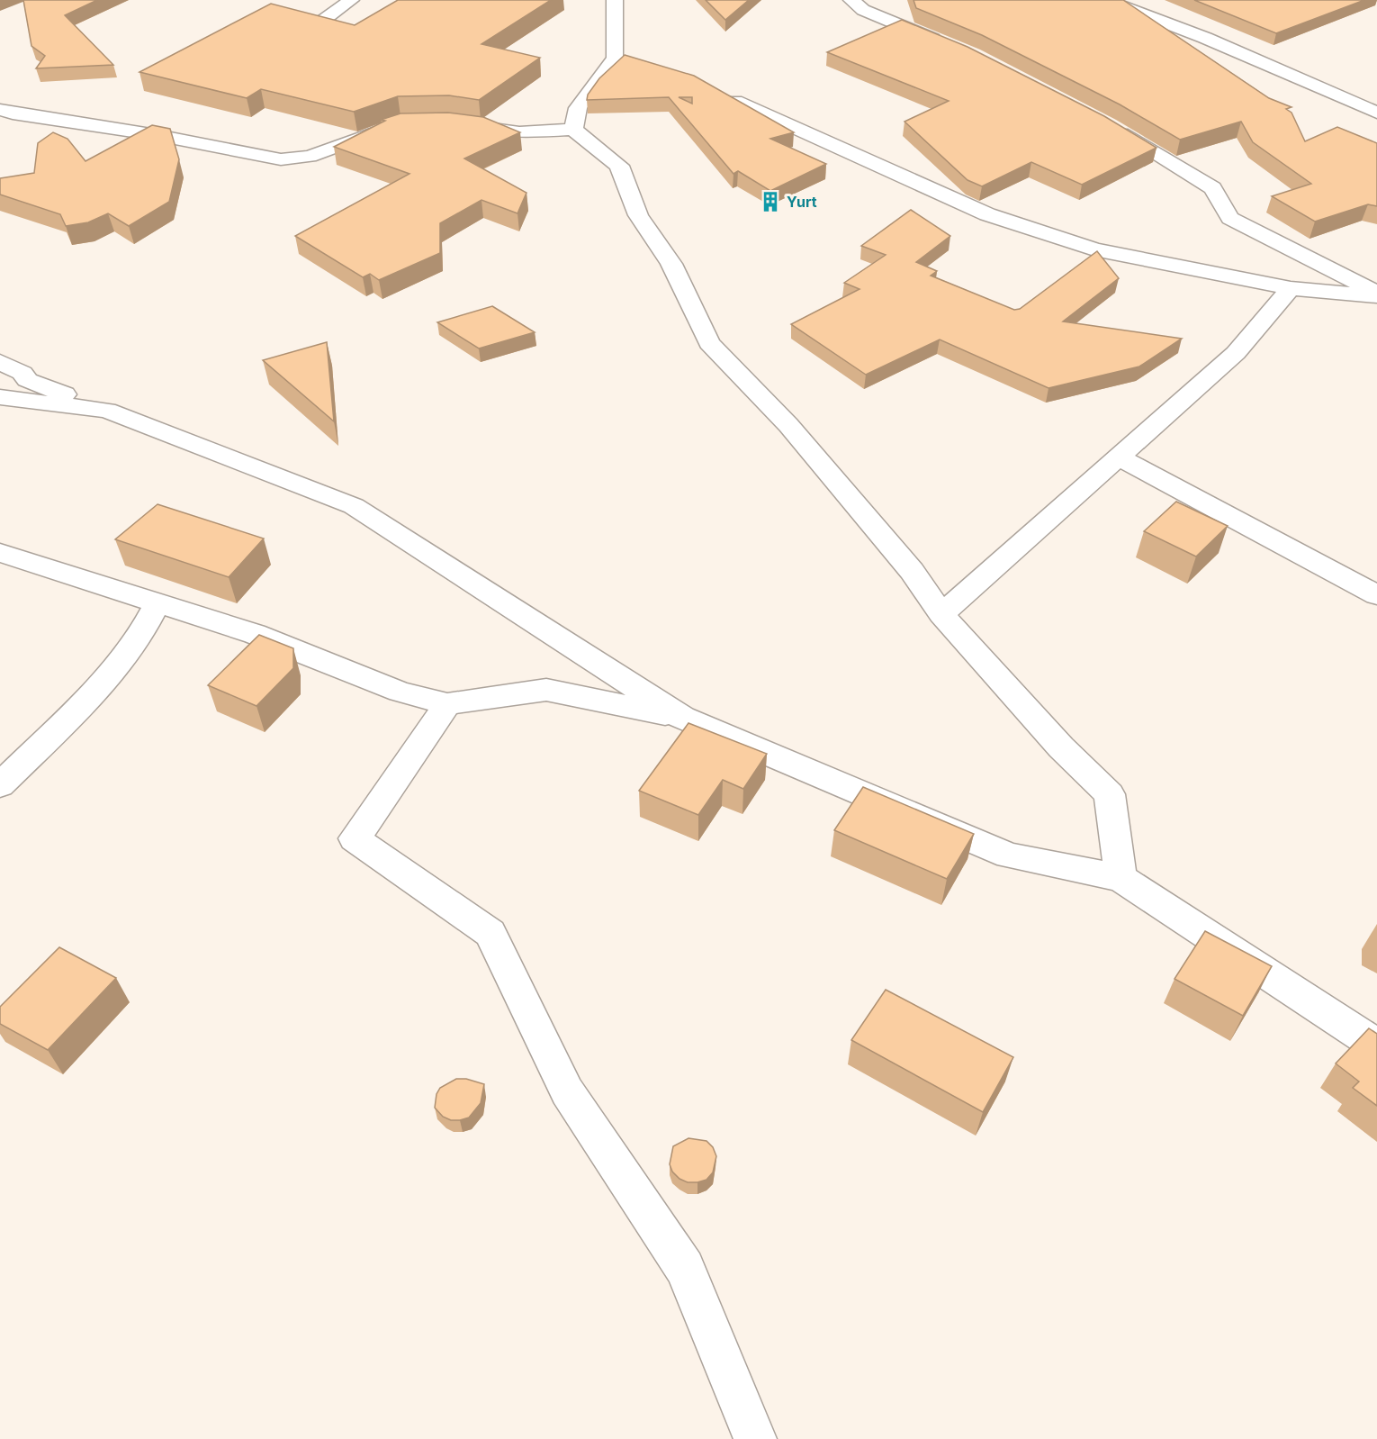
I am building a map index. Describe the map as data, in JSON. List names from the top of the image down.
{
  "places": {
    "building": ["Yurt"]
  }
}
